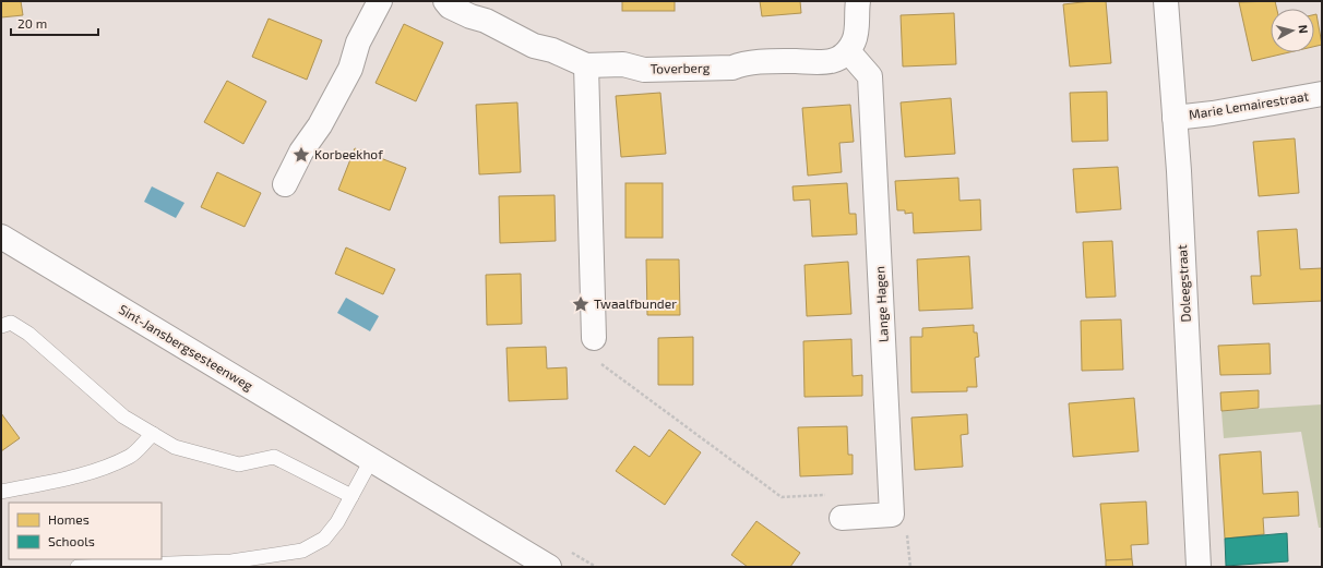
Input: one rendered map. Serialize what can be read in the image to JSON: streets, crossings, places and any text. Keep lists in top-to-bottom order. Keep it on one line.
{"streets":{"street":["Toverberg","Marie Lemairestraat","Doleegstraat","Lange Hagen","Sint-Jansbergsesteenweg"]},"crossings":[["Toverberg","Lange Hagen"],["Marie Lemairestraat","Doleegstraat"]],"places":{"place":["Korbeekhof","Twaalfbunder"]},"legend":["Homes","Schools"],"scale_bar":"20 m","north":"right"}
